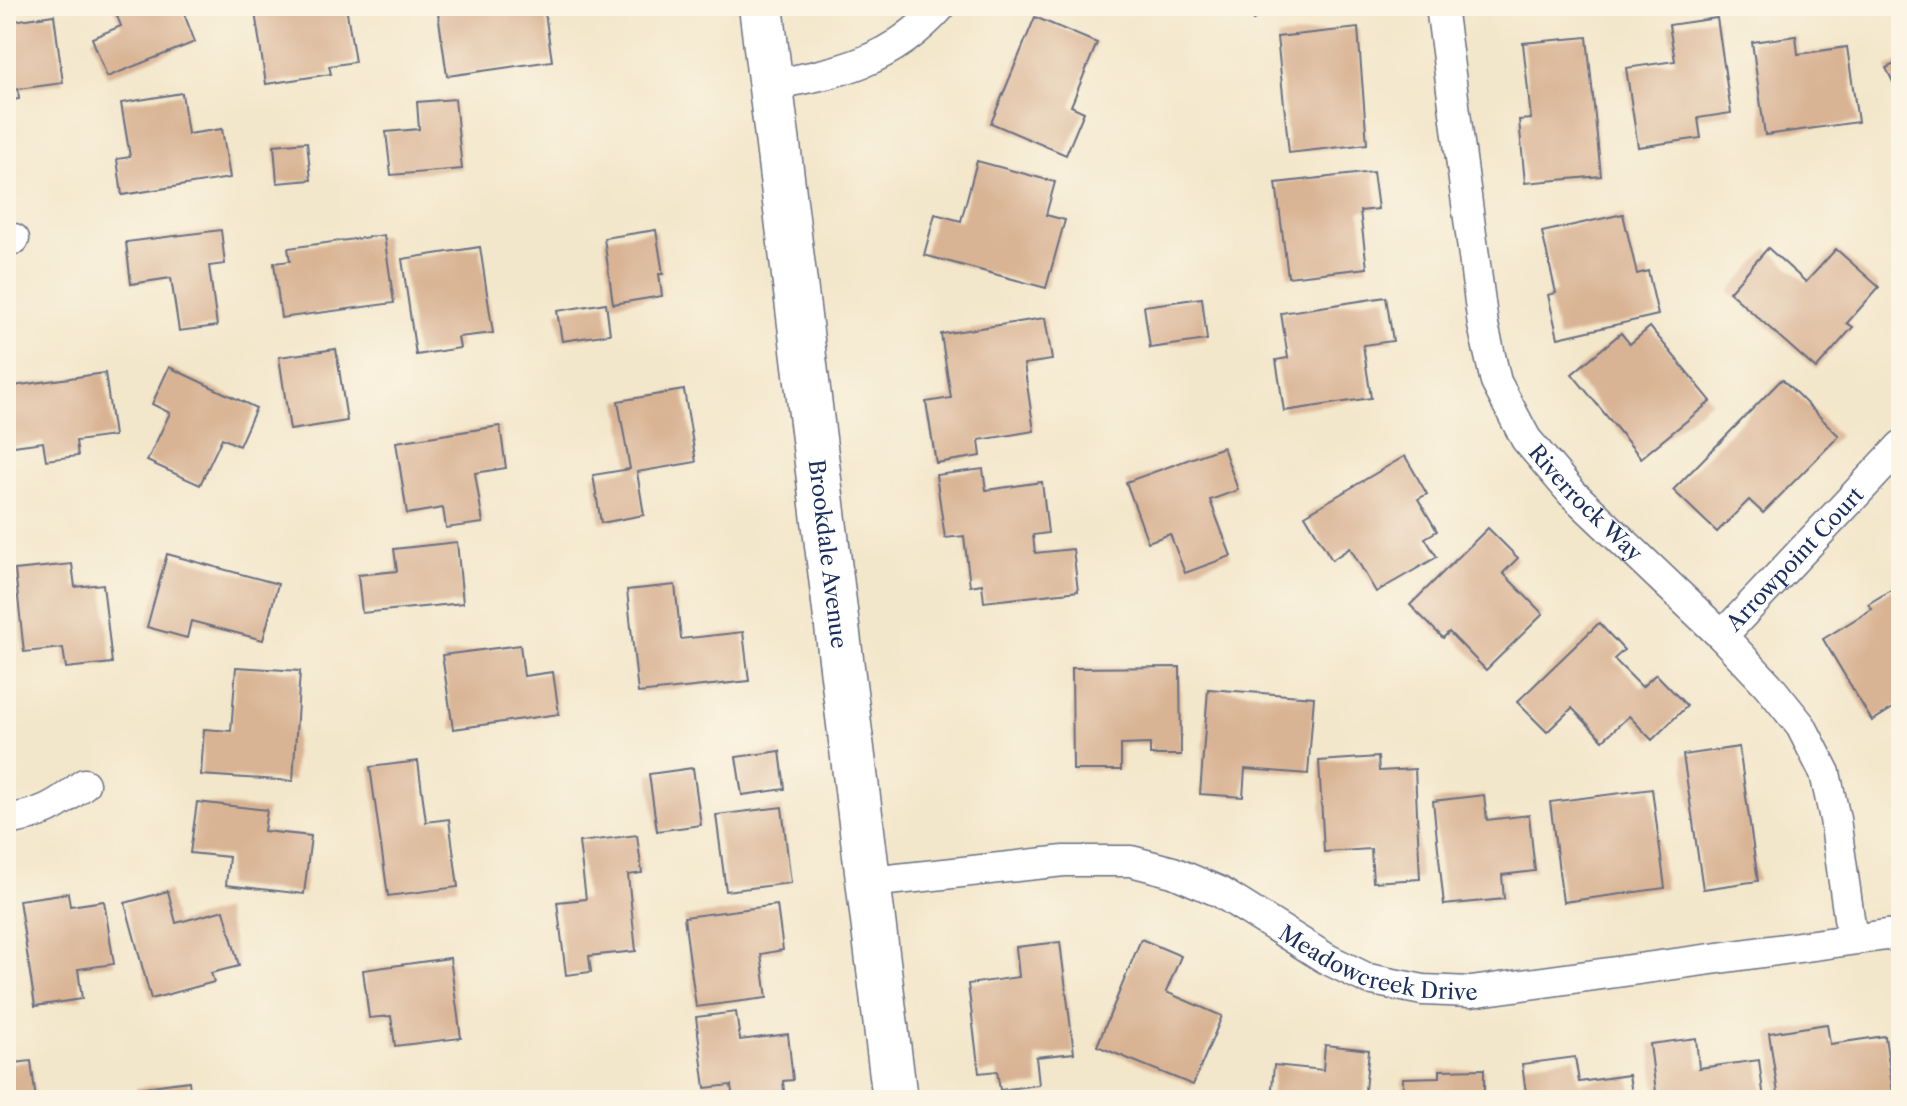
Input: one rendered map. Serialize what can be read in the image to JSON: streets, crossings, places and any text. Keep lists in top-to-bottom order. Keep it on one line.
{"streets":{"street":["Riverrock Way","Brookdale Avenue","Arrowpoint Court","Meadowcreek Drive"]},"crossings":[["Riverrock Way","Arrowpoint Court"],["Riverrock Way","Meadowcreek Drive"],["Brookdale Avenue","Meadowcreek Drive"]]}
